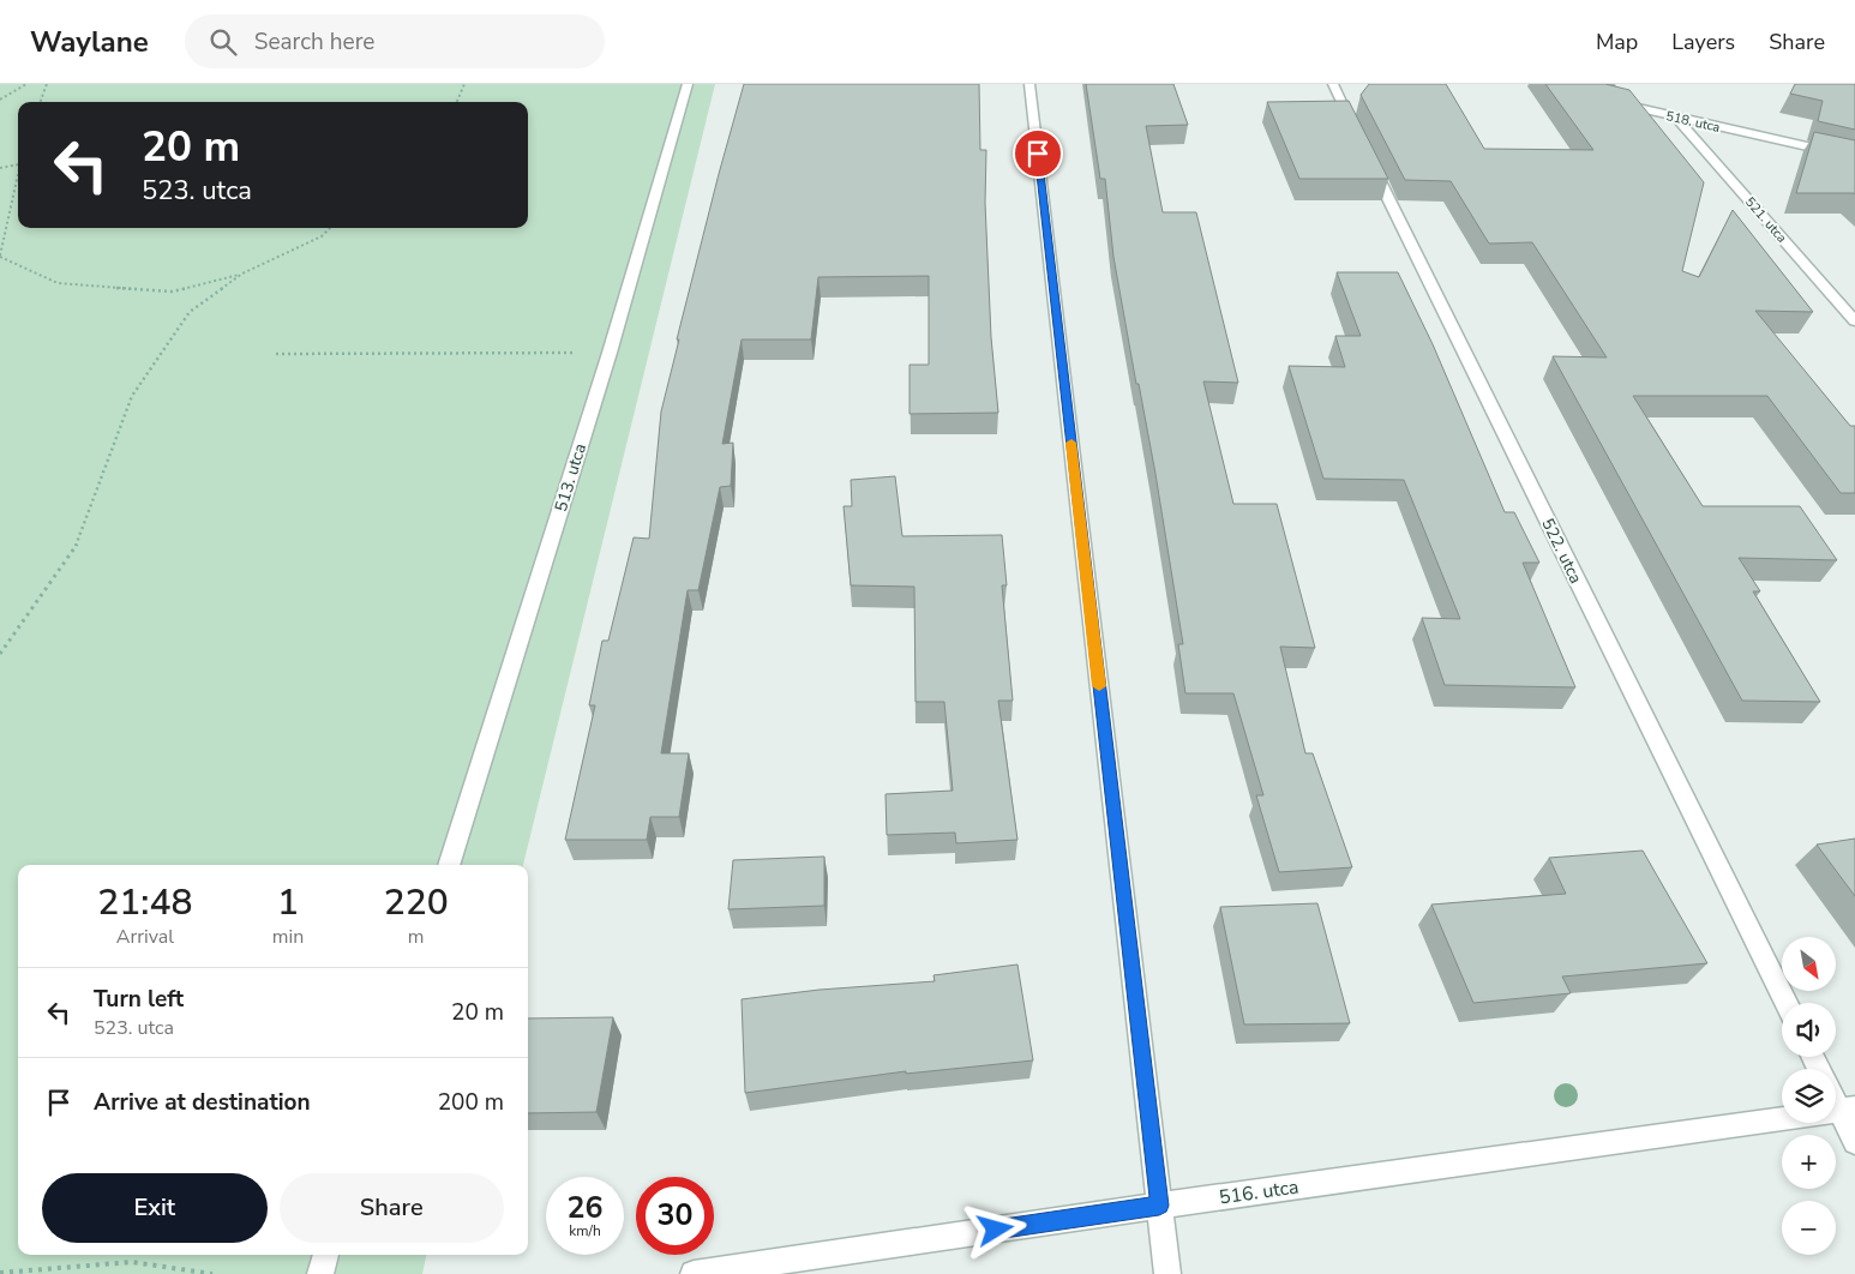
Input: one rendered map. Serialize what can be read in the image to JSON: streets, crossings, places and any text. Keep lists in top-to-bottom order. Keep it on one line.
{"streets":{"street":["518. utca","521. utca","513. utca","522. utca","516. utca"]},"crossings":[["518. utca","521. utca"]],"north":"bottom right","page":{"header":"Waylane","search":"Search here","nav":["Map","Layers","Share"],"turn":["20 m","523. utca"],"eta":["21:48","Arrival","1","min","220","m"],"map_buttons":["+","−"],"list":[{"name":"Turn left","note":"523. utca","value":"20 m"},{"name":"Arrive at destination","value":"200 m"}],"buttons":["Exit","Share"],"speed":"26 km/h","limit":"30"}}
